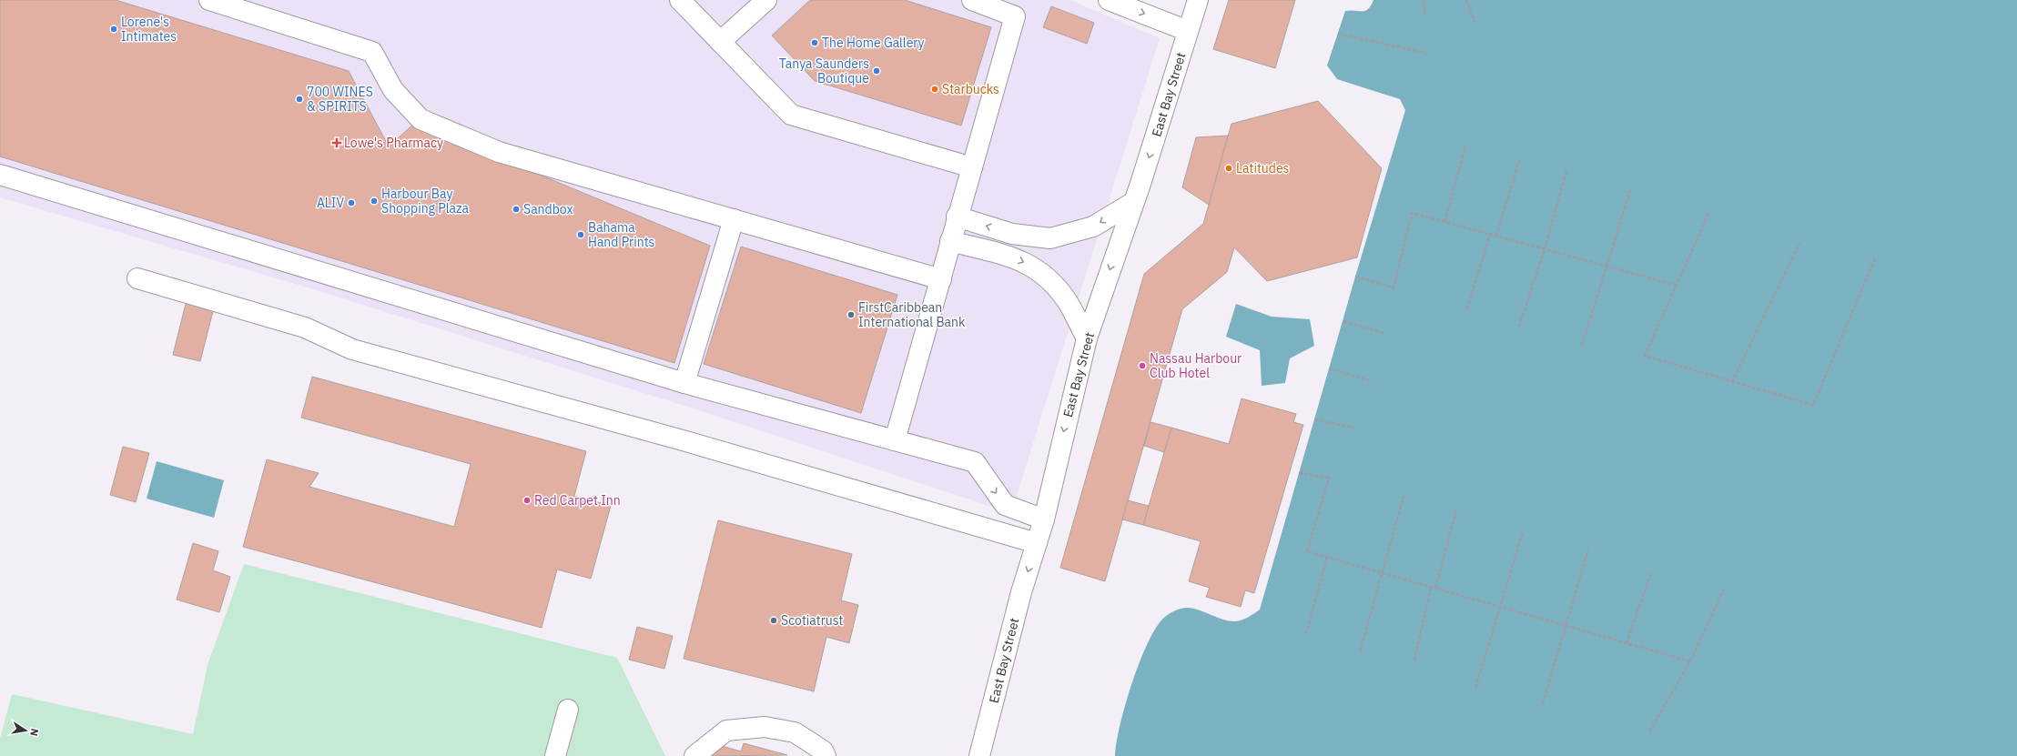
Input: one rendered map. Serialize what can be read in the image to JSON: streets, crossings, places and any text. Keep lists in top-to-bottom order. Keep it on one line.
{"streets":{"main road":["East Bay Street"]},"places":{"other":["Lorene's Intimates","The Home Gallery","Tanya Saunders Boutique","Starbucks","700 WINES & SPIRITS","Latitudes","Harbour Bay Shopping Plaza","ALIV","Sandbox","Bahama Hand Prints","FirstCaribbean International Bank","Nassau Harbour Club Hotel","Red Carpet Inn","Scotiatrust"],"health":["Lowe's Pharmacy"]},"north":"right"}
